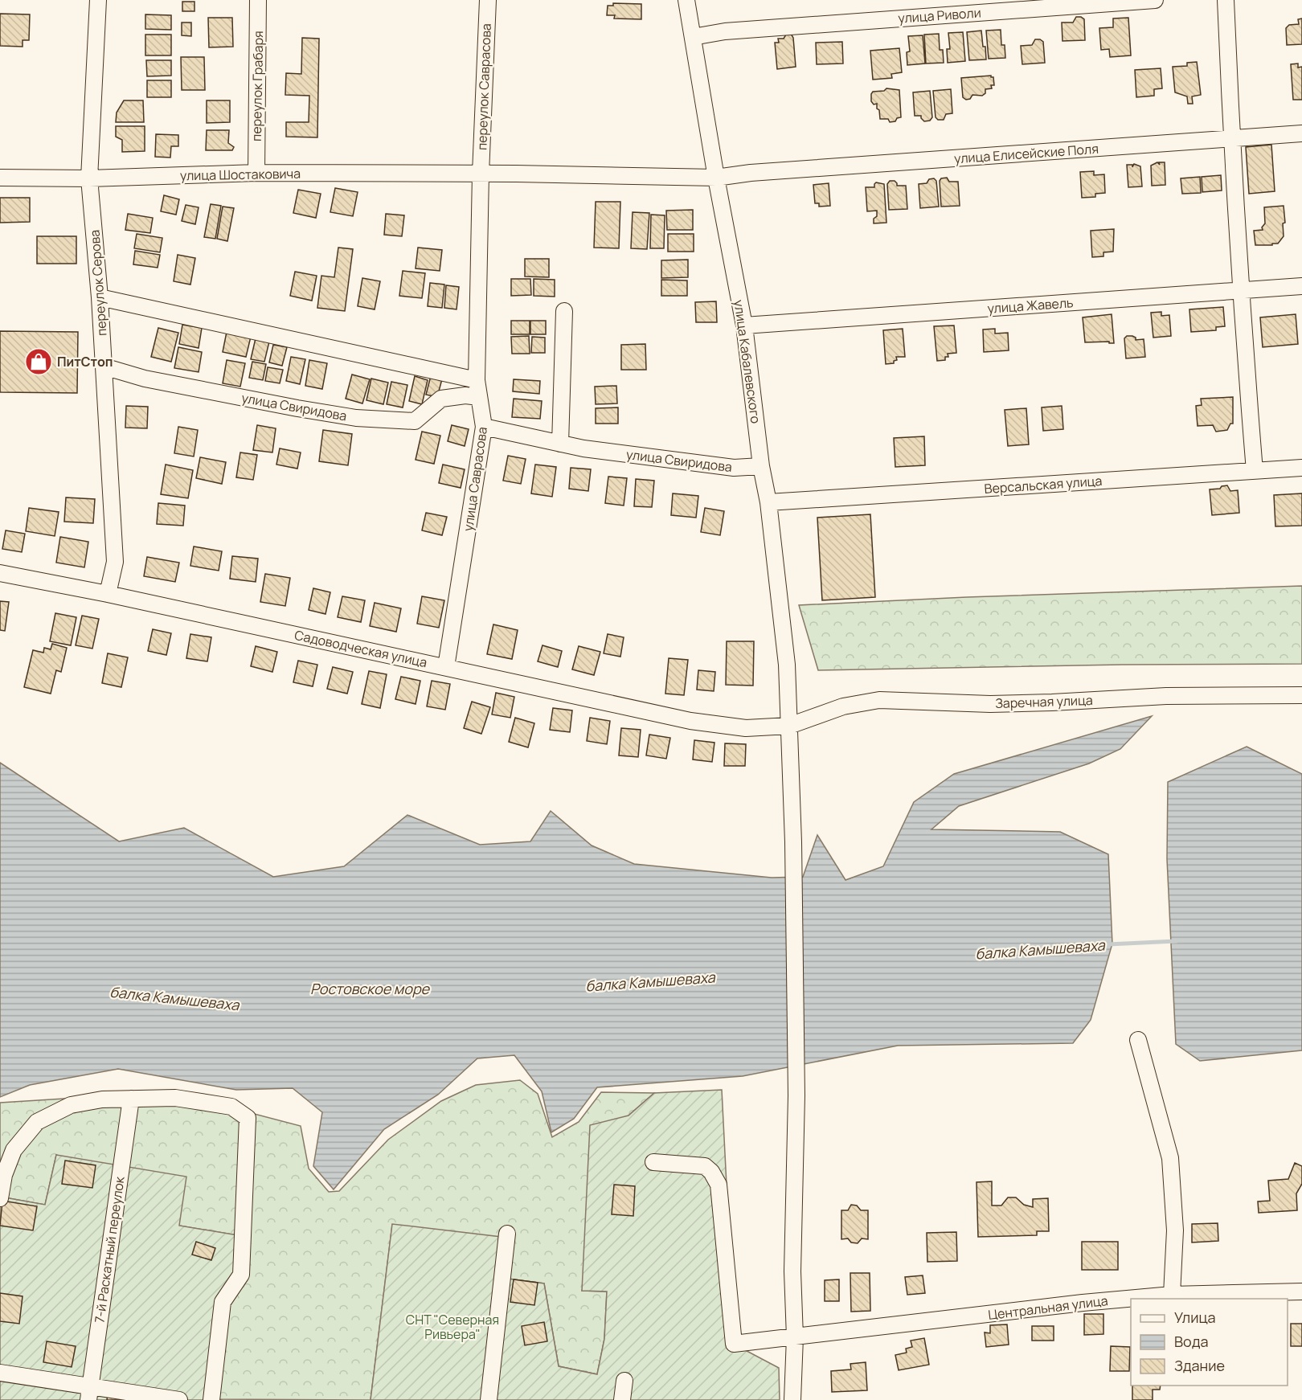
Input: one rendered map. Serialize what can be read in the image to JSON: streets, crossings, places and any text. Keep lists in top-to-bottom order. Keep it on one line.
{"streets":{"street":["улица Риволи","переулок Грабаря","переулок Саврасова","улица Елисейские Поля","улица Шостаковича","переулок Серова","улица Жавель","улица Кабалевского","улица Свиридова","улица Саврасова","Версальская улица","Садоводческая улица","Заречная улица","7-й Раскатный переулок","Центральная улица"]},"crossings":[["улица Риволи","улица Кабалевского"],["переулок Грабаря","улица Шостаковича"],["переулок Саврасова","улица Шостаковича"],["переулок Саврасова","улица Саврасова"],["улица Елисейские Поля","улица Шостаковича"],["улица Елисейские Поля","улица Кабалевского"],["улица Шостаковича","переулок Серова"],["улица Шостаковича","улица Кабалевского"],["улица Шостаковича","улица Саврасова"],["переулок Серова","улица Свиридова"],["переулок Серова","Садоводческая улица"],["улица Жавель","улица Кабалевского"],["улица Кабалевского","улица Свиридова"],["улица Кабалевского","Версальская улица"],["улица Кабалевского","Заречная улица"],["улица Кабалевского","Центральная улица"],["улица Свиридова","улица Саврасова"],["улица Саврасова","Садоводческая улица"],["Садоводческая улица","Заречная улица"]],"water":["балка Камышеваха","Ростовское море"],"parks":["СНТ \"Северная Ривьера\""],"places":{"shop":["ПитСтоп"]},"legend":["Улица","Вода","Здание"]}
